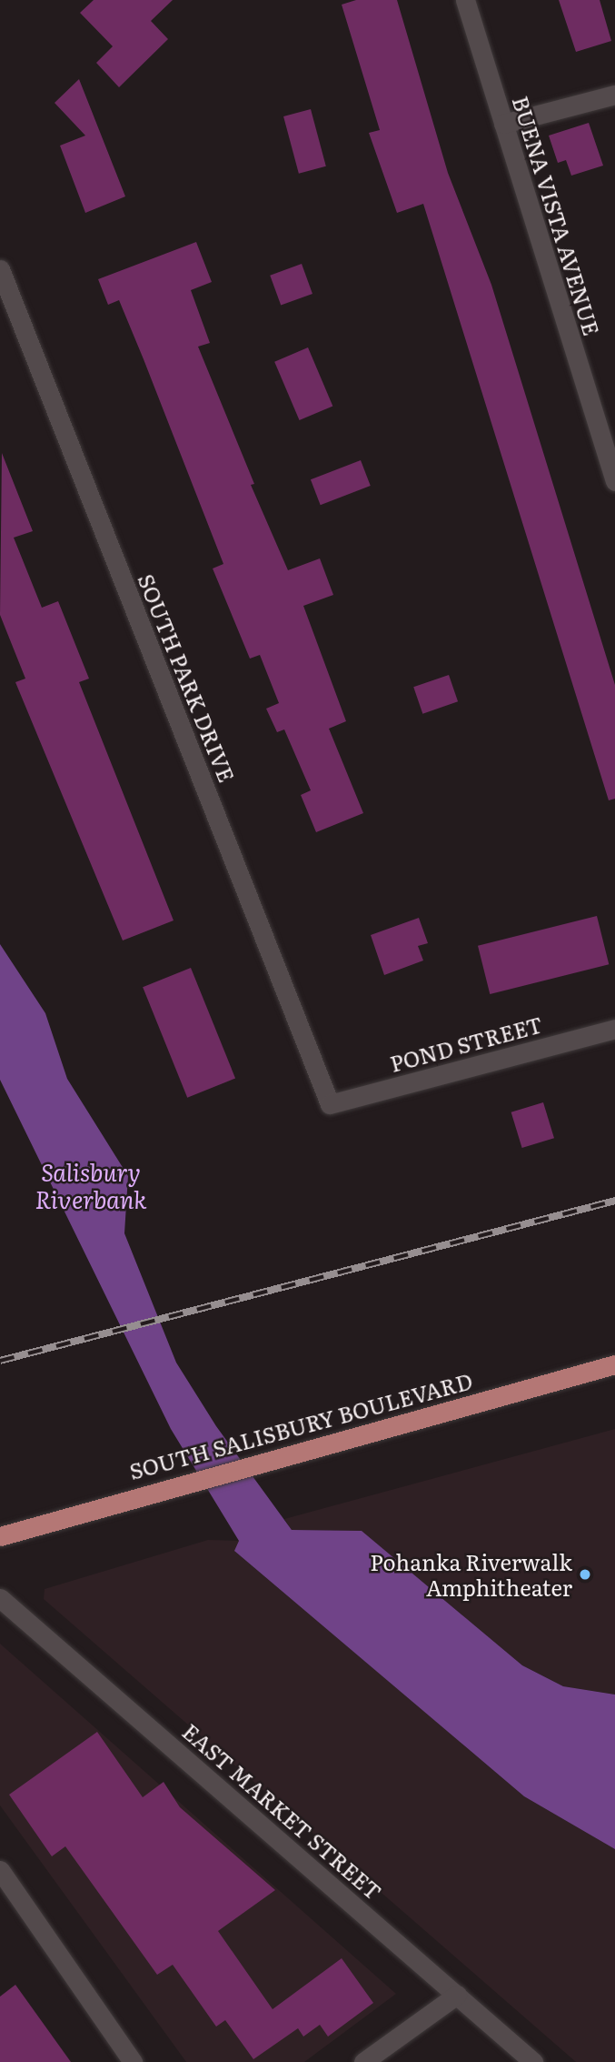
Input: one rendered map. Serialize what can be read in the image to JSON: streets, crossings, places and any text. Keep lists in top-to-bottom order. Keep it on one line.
{"streets":{"main road":["SOUTH SALISBURY BOULEVARD"],"street":["BUENA VISTA AVENUE","SOUTH PARK DRIVE","POND STREET","EAST MARKET STREET"]},"crossings":[["SOUTH PARK DRIVE","POND STREET"]],"water":["Salisbury Riverbank"],"places":["Pohanka Riverwalk Amphitheater"]}
